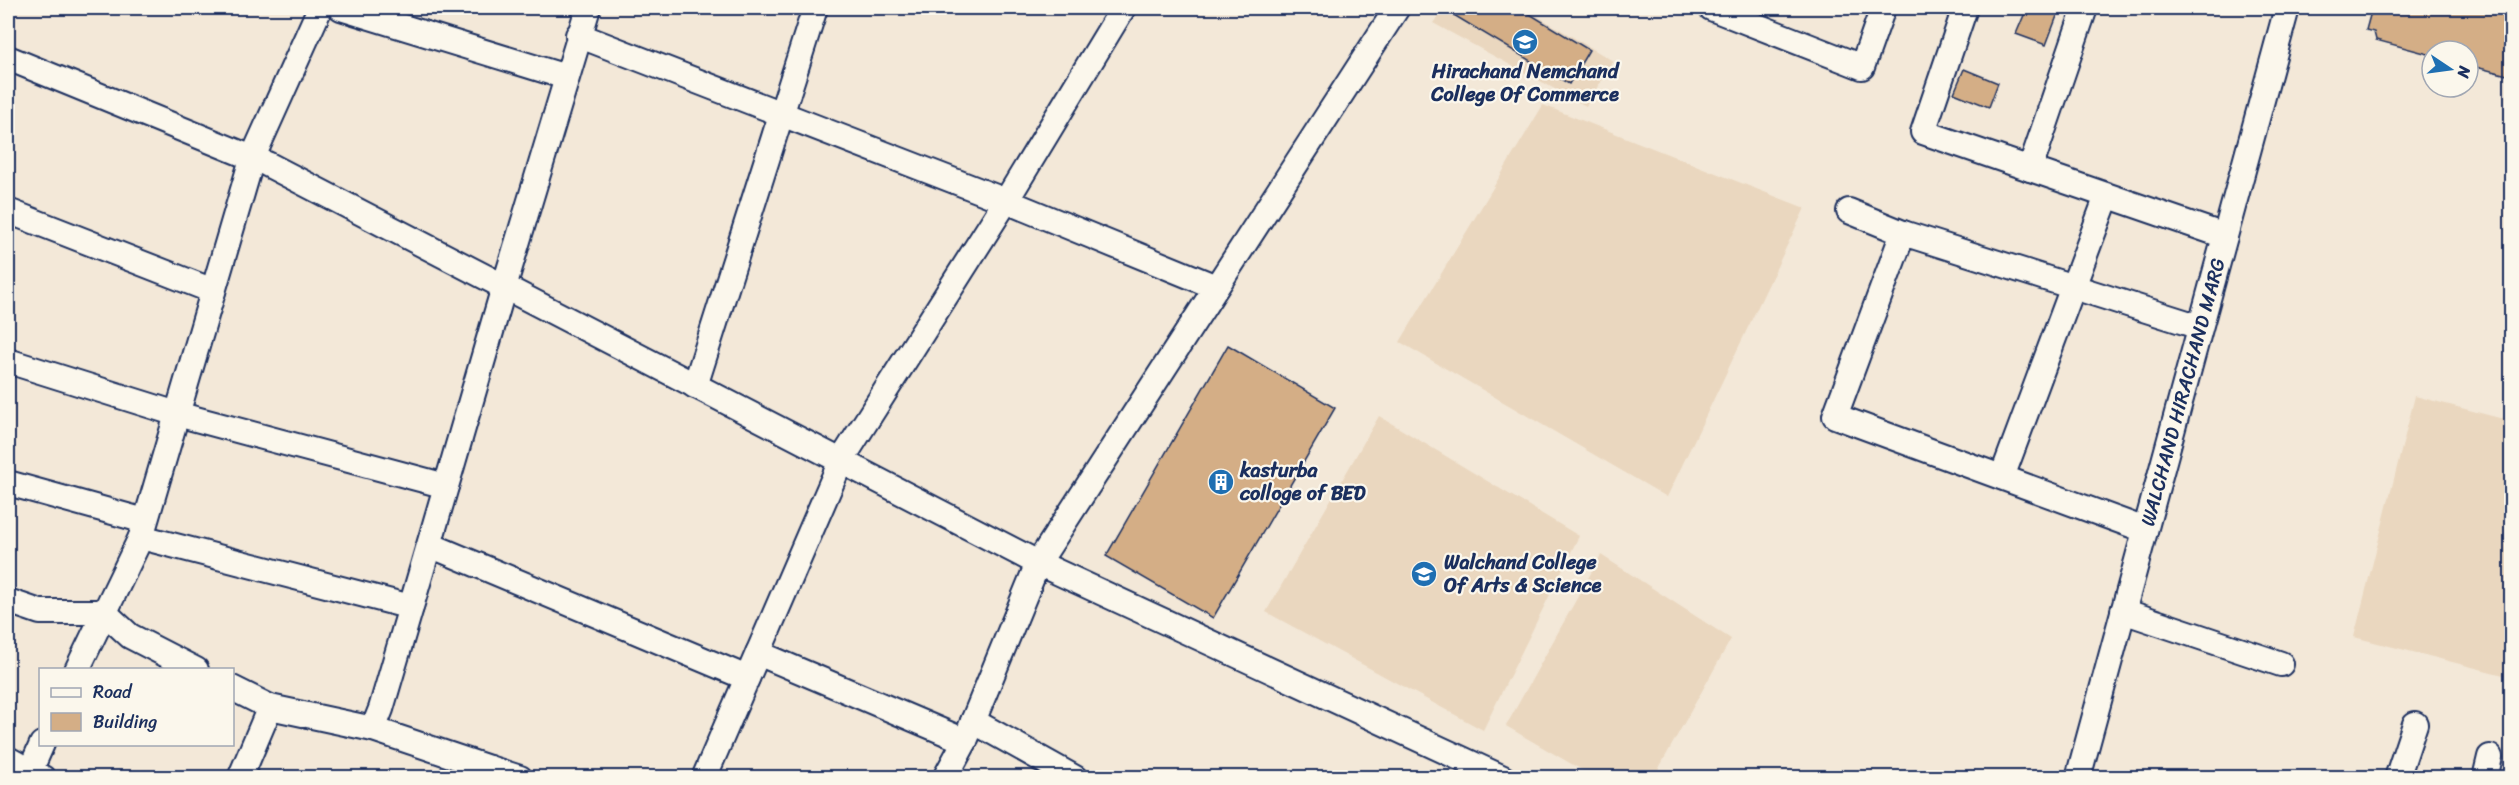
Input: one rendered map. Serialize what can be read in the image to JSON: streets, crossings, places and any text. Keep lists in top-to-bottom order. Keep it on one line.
{"streets":{"street":["WALCHAND HIRACHAND MARG"]},"places":{"school or university":["Hirachand Nemchand College Of Commerce","Walchand College Of Arts & Science"],"building":["kasturba colloge of BED"]},"legend":["Road","Building"],"north":"right"}
